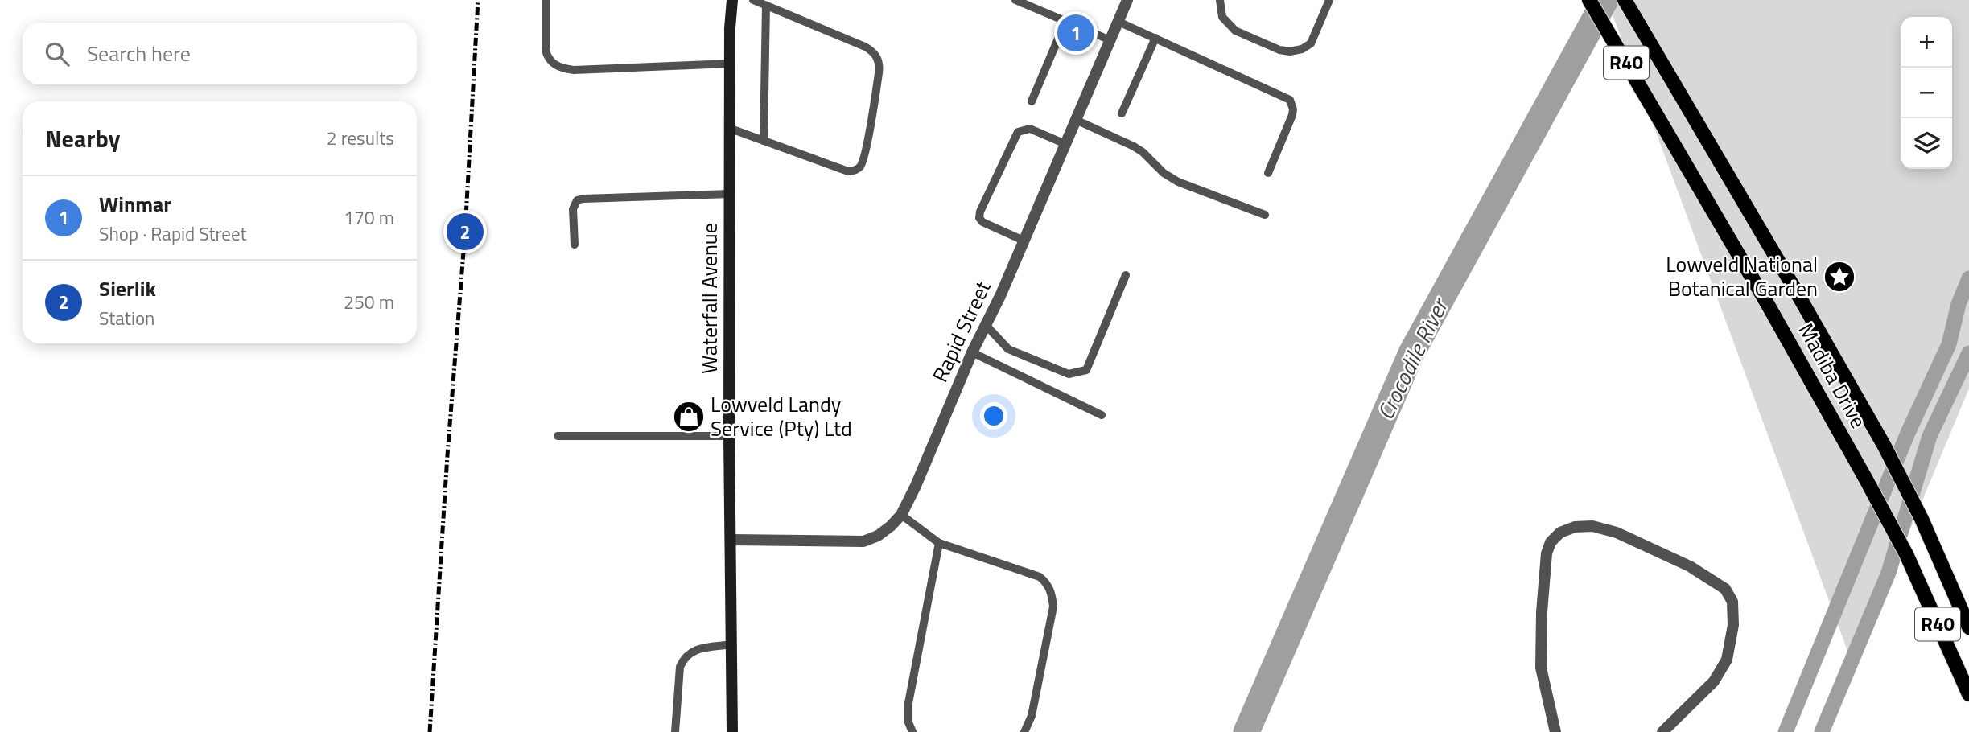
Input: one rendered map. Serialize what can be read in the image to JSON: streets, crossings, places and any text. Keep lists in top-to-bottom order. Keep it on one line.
{"streets":{"main road":["R40","Madiba Drive"],"street":["Waterfall Avenue","Rapid Street"]},"crossings":[["Waterfall Avenue","Rapid Street"]],"water":["Crocodile River"],"places":{"place":["Lowveld National Botanical Garden"],"shop":["Lowveld Landy Service (Pty) Ltd"]},"page":{"pins":["1","2"],"map_buttons":["+","−"],"search":"Search here","heading":["Nearby","2 results"],"list":[{"mark":"1","name":"Winmar","note":"Shop · Rapid Street","value":"170 m"},{"mark":"2","name":"Sierlik","note":"Station","value":"250 m"}]}}
